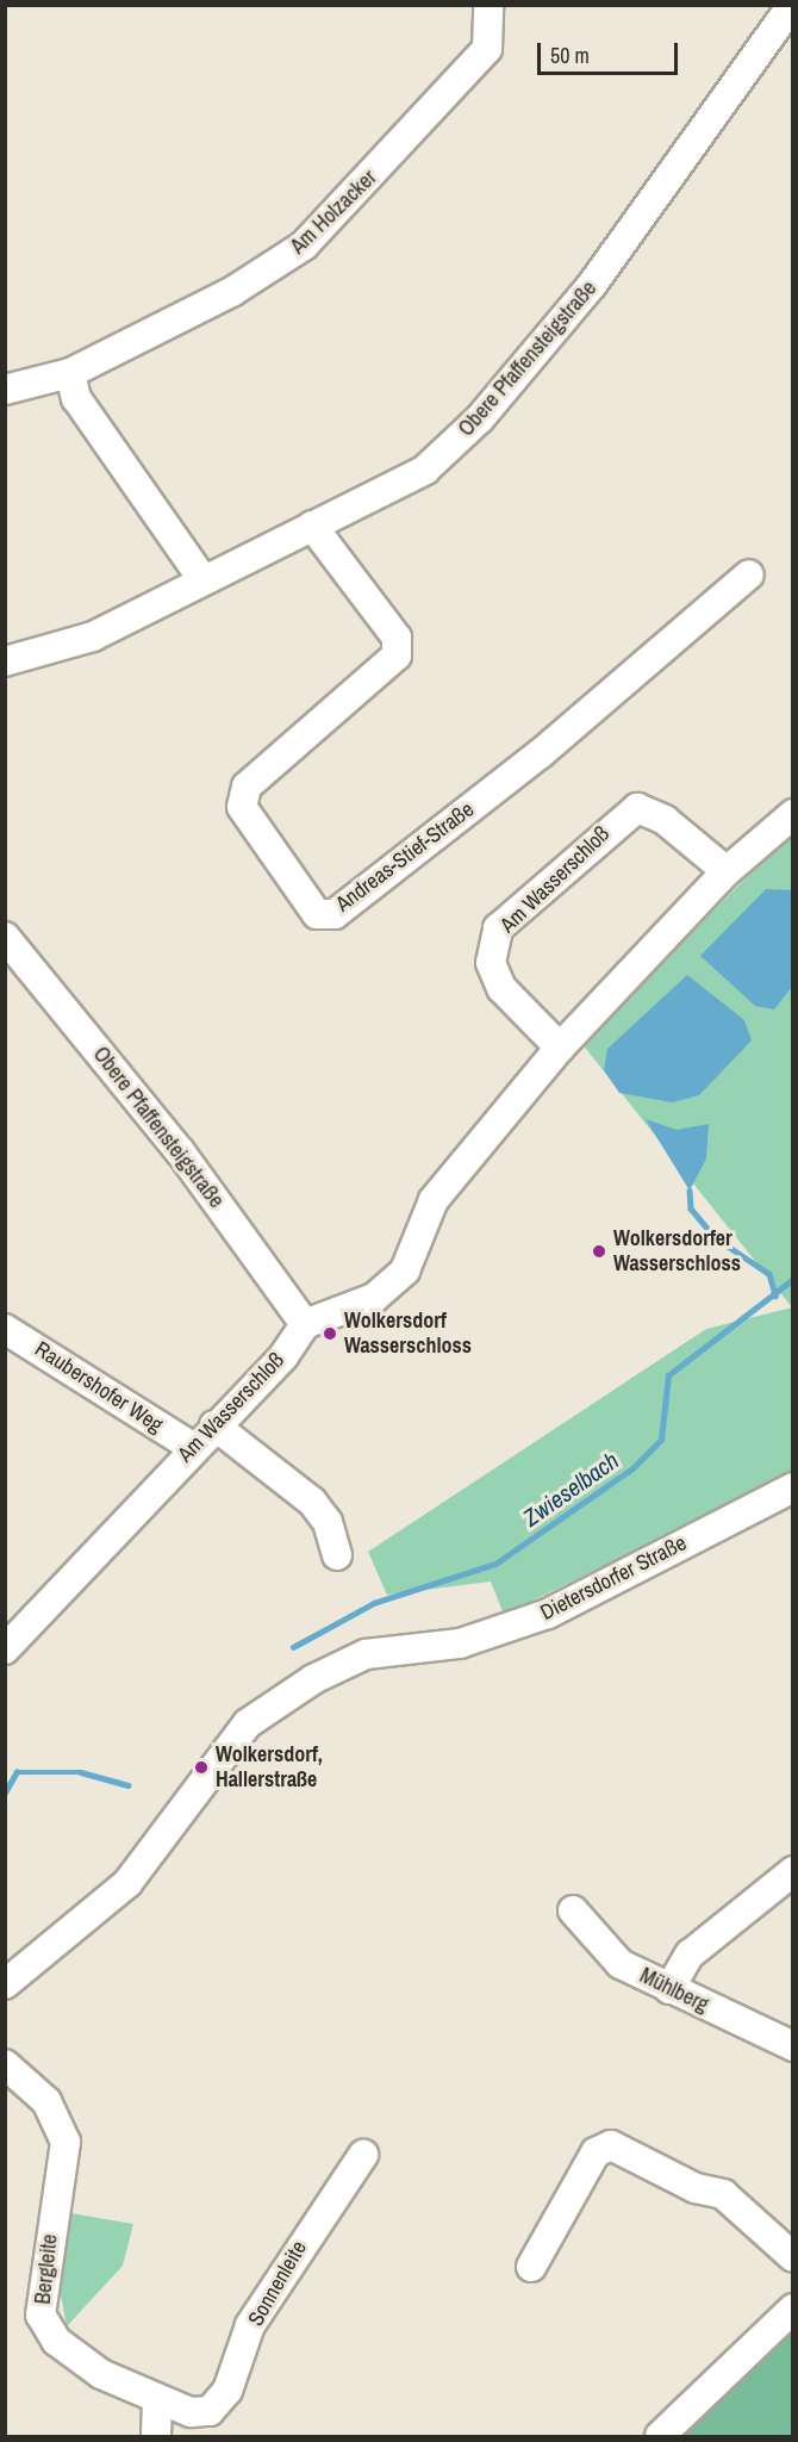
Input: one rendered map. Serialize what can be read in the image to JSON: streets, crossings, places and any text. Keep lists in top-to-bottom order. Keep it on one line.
{"streets":{"street":["Am Holzacker","Obere Pfaffensteigstraße","Andreas-Stief-Straße","Am Wasserschloß","Raubershofer Weg","Dietersdorfer Straße","Mühlberg","Bergleite","Sonnenleite"]},"crossings":[["Obere Pfaffensteigstraße","Andreas-Stief-Straße"],["Obere Pfaffensteigstraße","Am Wasserschloß"],["Am Wasserschloß","Raubershofer Weg"],["Bergleite","Sonnenleite"]],"water":["Zwieselbach"],"places":["Wolkersdorfer Wasserschloss","Wolkersdorf Wasserschloss","Wolkersdorf, Hallerstraße"],"scale_bar":"50 m"}
